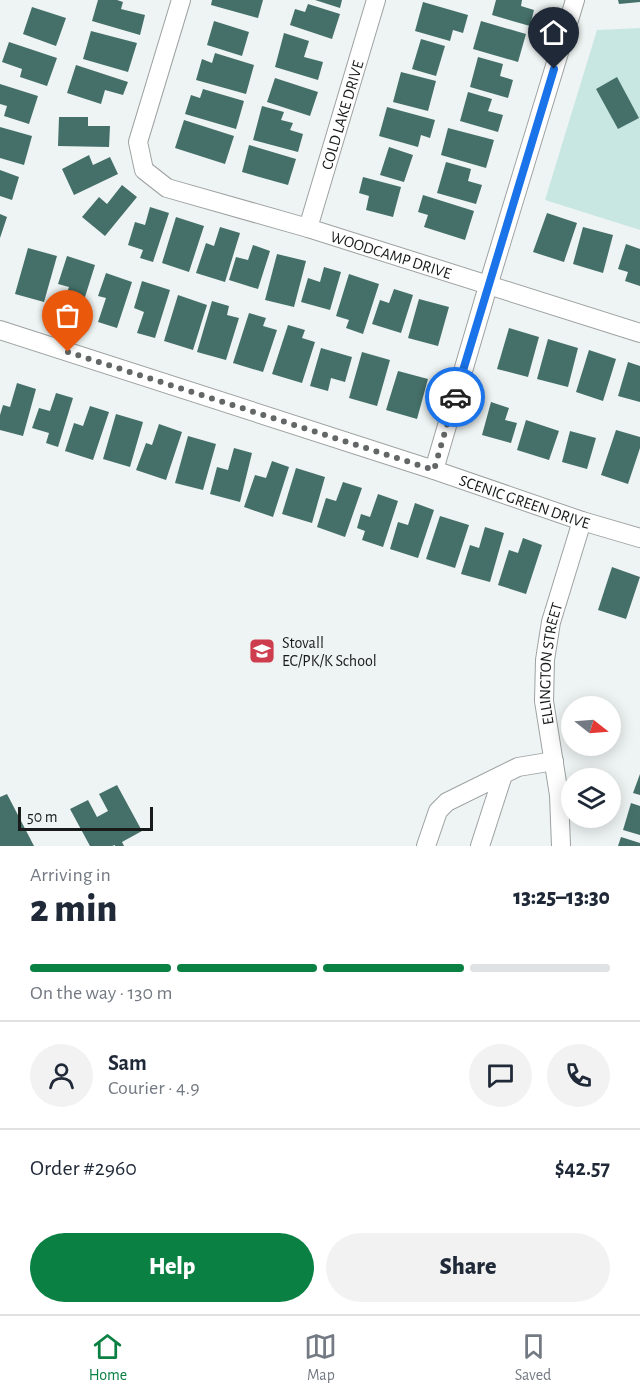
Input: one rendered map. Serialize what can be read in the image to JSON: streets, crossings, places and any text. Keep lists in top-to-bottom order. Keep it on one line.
{"streets":{"street":["COLD LAKE DRIVE","WOODCAMP DRIVE","SCENIC GREEN DRIVE","ELLINGTON STREET"]},"crossings":[["COLD LAKE DRIVE","WOODCAMP DRIVE"],["SCENIC GREEN DRIVE","ELLINGTON STREET"]],"places":{"school or university":["Stovall EC/PK/K School"]},"scale_bar":"50 m","north":"right","page":{"scale":"50 m","heading":["2 min","Arriving in","13:25–13:30"],"panel":["Sam","Courier · 4.9","Order #2960","$42.57"],"bar":"On the way · 130 m","buttons":["Help","Share"],"tabs":["Home","Map","Saved"]}}
